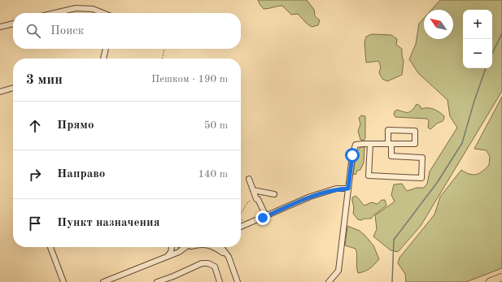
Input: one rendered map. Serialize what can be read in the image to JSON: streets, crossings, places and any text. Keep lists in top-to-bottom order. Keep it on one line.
{"north":"top left","page":{"map_buttons":["+","−"],"search":"Поиск","heading":["3 мин","Пешком · 190 m"],"list":[["Прямо","50 m"],["Направо","140 m"],"Пункт назначения"]}}
